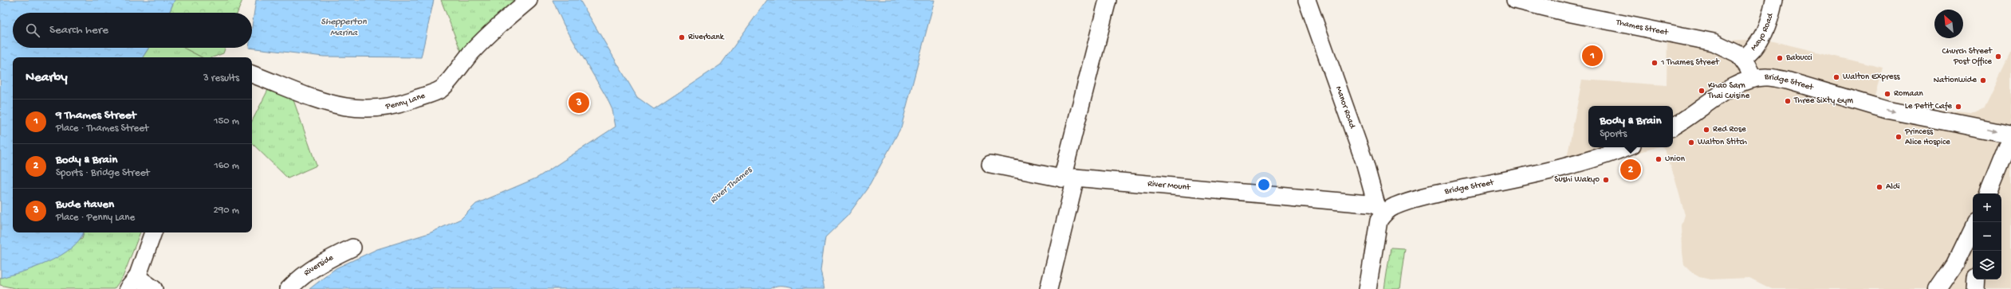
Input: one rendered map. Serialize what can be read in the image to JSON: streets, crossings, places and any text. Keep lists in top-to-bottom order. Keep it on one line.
{"streets":{"street":["Thames Street","Mayo Road","Bridge Street","Penny Lane","Manor Road","River Mount","Riverside"]},"crossings":[["Thames Street","Mayo Road"],["Thames Street","Bridge Street"],["Bridge Street","Manor Road"],["Bridge Street","River Mount"],["Manor Road","River Mount"]],"one_way":["Bridge Street"],"water":["Shepperton Marina","River Thames"],"places":["Riverbank","Church Street Post Office","Babucci","1 Thames Street","Walton Express","Nationwide","Khao Sarn Thai Cuisine","Romaan","Three Sixty Gym","Le Petit Cafe","Red Rose","Princess Alice Hospice","Walton Stitch","Union","Sushi Wakyo","Aldi"],"north":"top left","page":{"search":"Search here","pins":["1","3","2"],"heading":["Nearby","3 results"],"list":[{"mark":"1","name":"9 Thames Street","note":"Place · Thames Street","value":"150 m"},{"mark":"2","name":"Body & Brain","note":"Sports · Bridge Street","value":"160 m"},{"mark":"3","name":"Bude Haven","note":"Place · Penny Lane","value":"290 m"}],"popup":["Body & Brain","Sports"],"map_buttons":["+","−"]}}
